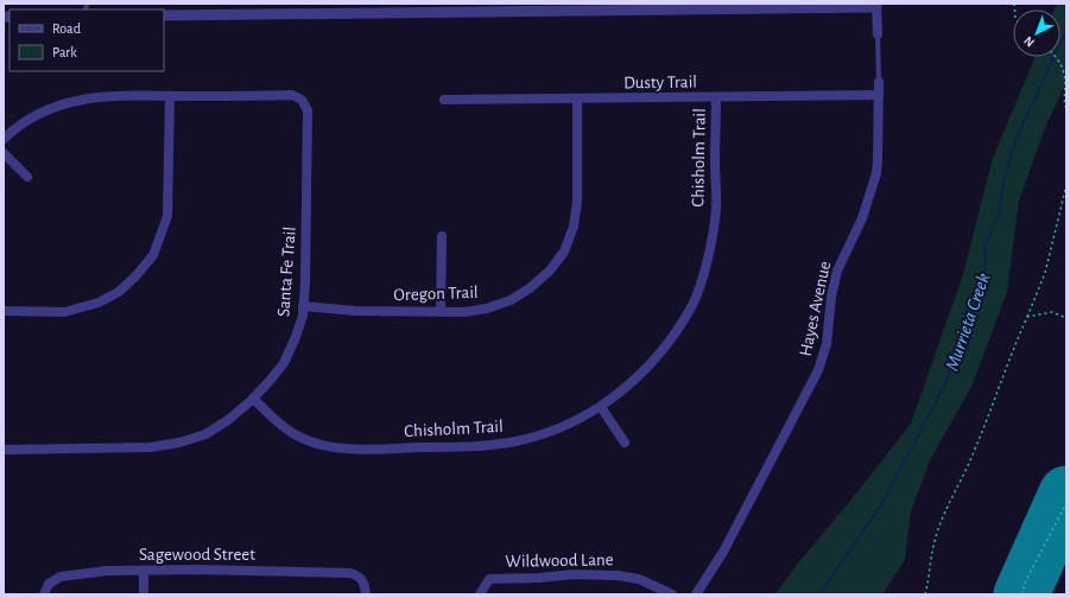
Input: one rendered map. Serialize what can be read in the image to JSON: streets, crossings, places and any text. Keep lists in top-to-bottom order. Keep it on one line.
{"streets":{"street":["Dusty Trail","Chisholm Trail","Santa Fe Trail","Oregon Trail","Hayes Avenue","Sagewood Street","Wildwood Lane"]},"crossings":[["Dusty Trail","Chisholm Trail"],["Dusty Trail","Oregon Trail"],["Dusty Trail","Hayes Avenue"],["Chisholm Trail","Santa Fe Trail"],["Santa Fe Trail","Oregon Trail"]],"water":["Murrieta Creek"],"legend":["Road","Park"],"north":"bottom left"}
